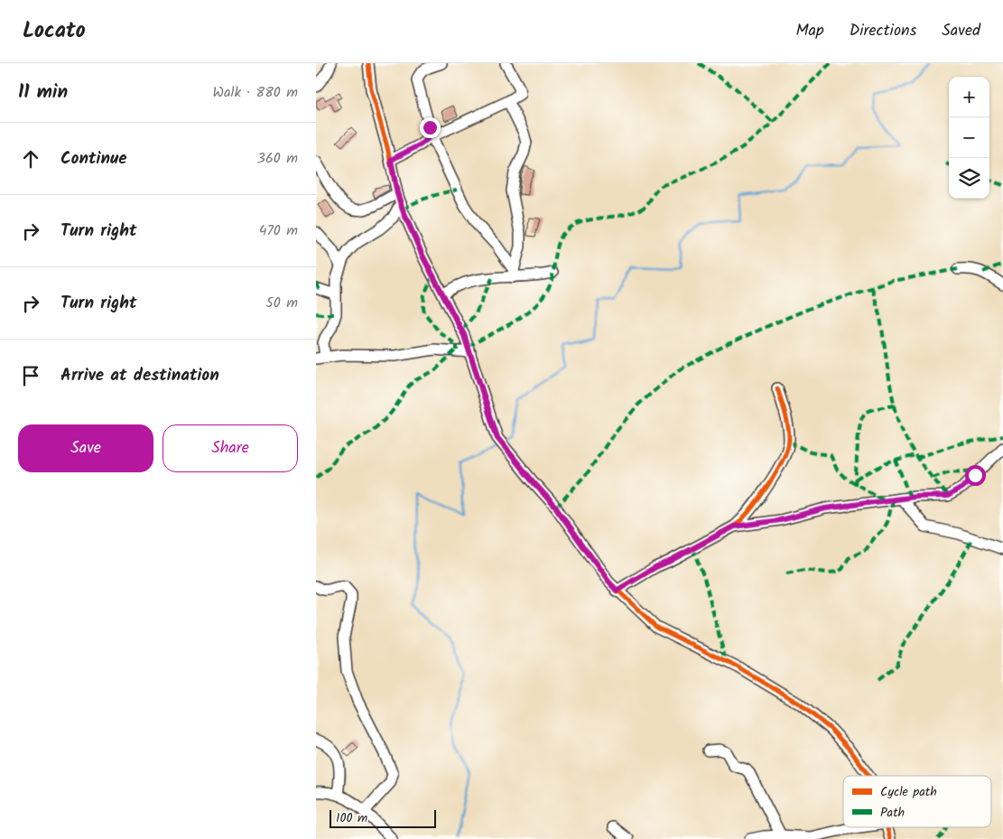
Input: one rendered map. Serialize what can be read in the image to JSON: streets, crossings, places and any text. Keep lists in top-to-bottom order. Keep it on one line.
{"legend":["Cycle path","Path"],"scale_bar":"100 m","page":{"header":"Locato","nav":["Map","Directions","Saved"],"heading":["11 min","Walk · 880 m"],"map_buttons":["+","−"],"list":[["Continue","360 m"],["Turn right","470 m"],["Turn right","50 m"],"Arrive at destination"],"buttons":["Save","Share"],"scale":"100 m"}}
